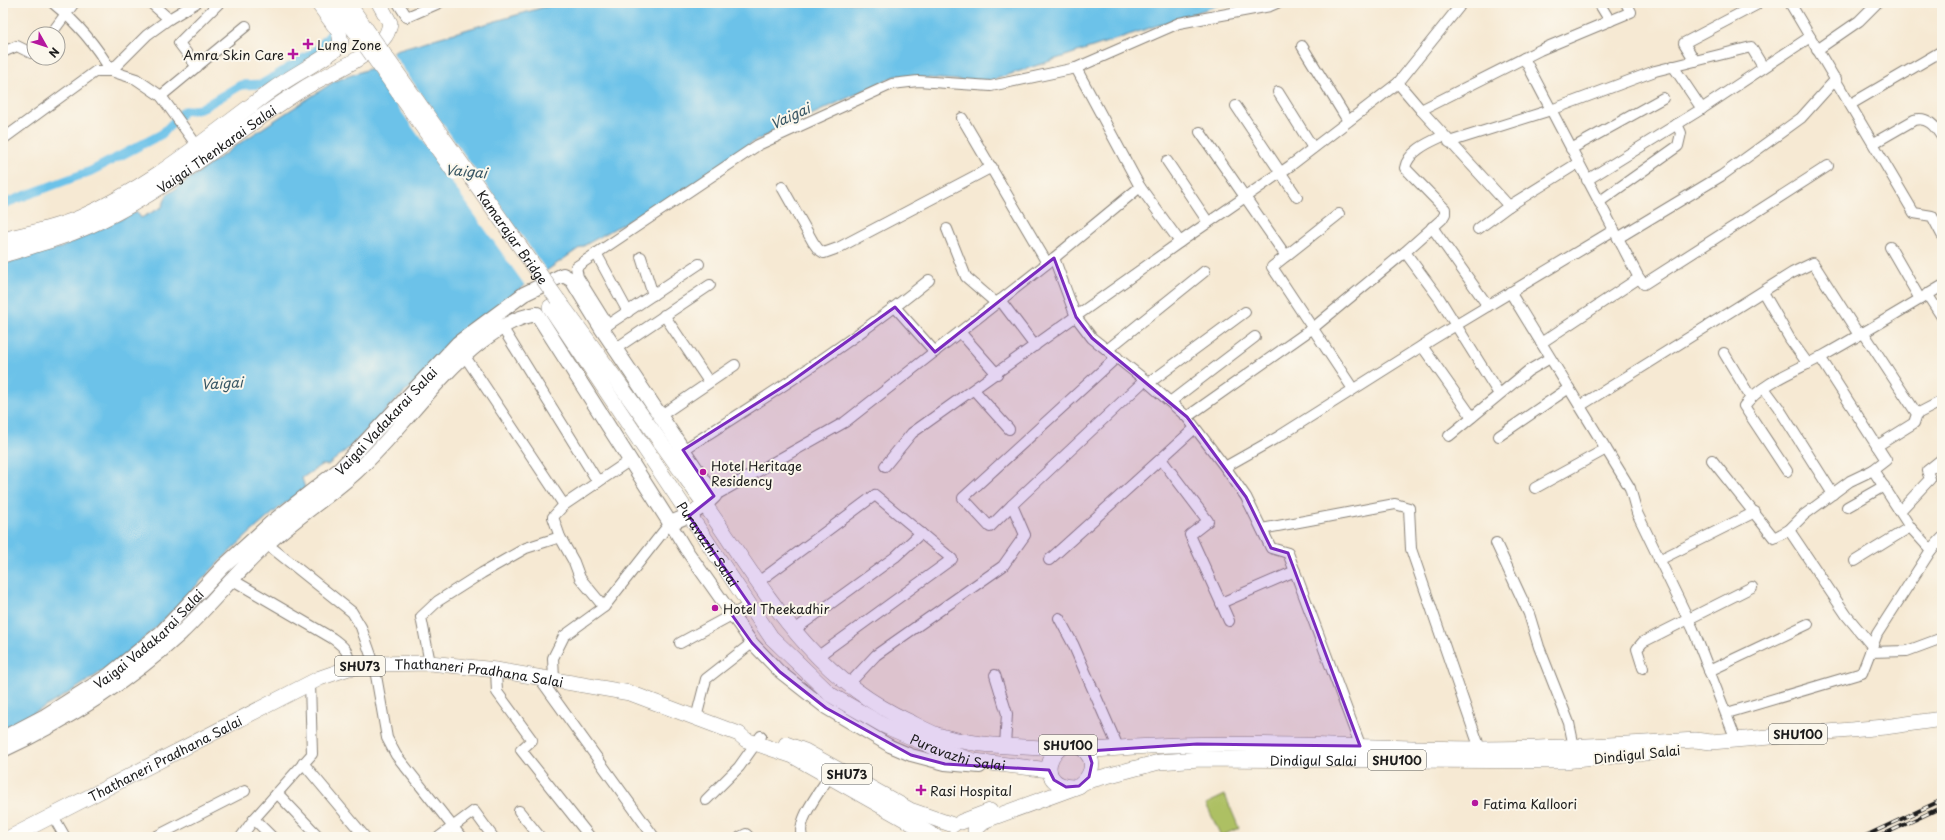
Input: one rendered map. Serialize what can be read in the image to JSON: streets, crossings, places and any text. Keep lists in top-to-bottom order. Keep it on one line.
{"streets":{"main road":["Vaigai Thenkarai Salai","Kamarajar Bridge","Vaigai Vadakarai Salai","Puravazhi Salai","SHU73","Thathaneri Pradhana Salai","SHU100","Dindigul Salai"]},"crossings":[["Vaigai Thenkarai Salai","Kamarajar Bridge"],["Kamarajar Bridge","Puravazhi Salai"],["Vaigai Vadakarai Salai","Puravazhi Salai"],["Puravazhi Salai","SHU73"],["Puravazhi Salai","SHU100"],["Puravazhi Salai","Dindigul Salai"],["SHU73","Thathaneri Pradhana Salai"],["SHU73","SHU100"],["SHU73","Dindigul Salai"],["SHU100","Dindigul Salai"]],"water":["Vaigai"],"places":{"health":["Lung Zone","Amra Skin Care","Rasi Hospital"],"other":["Hotel Heritage Residency","Hotel Theekadhir","Fatima Kalloori"]},"north":"bottom right"}
